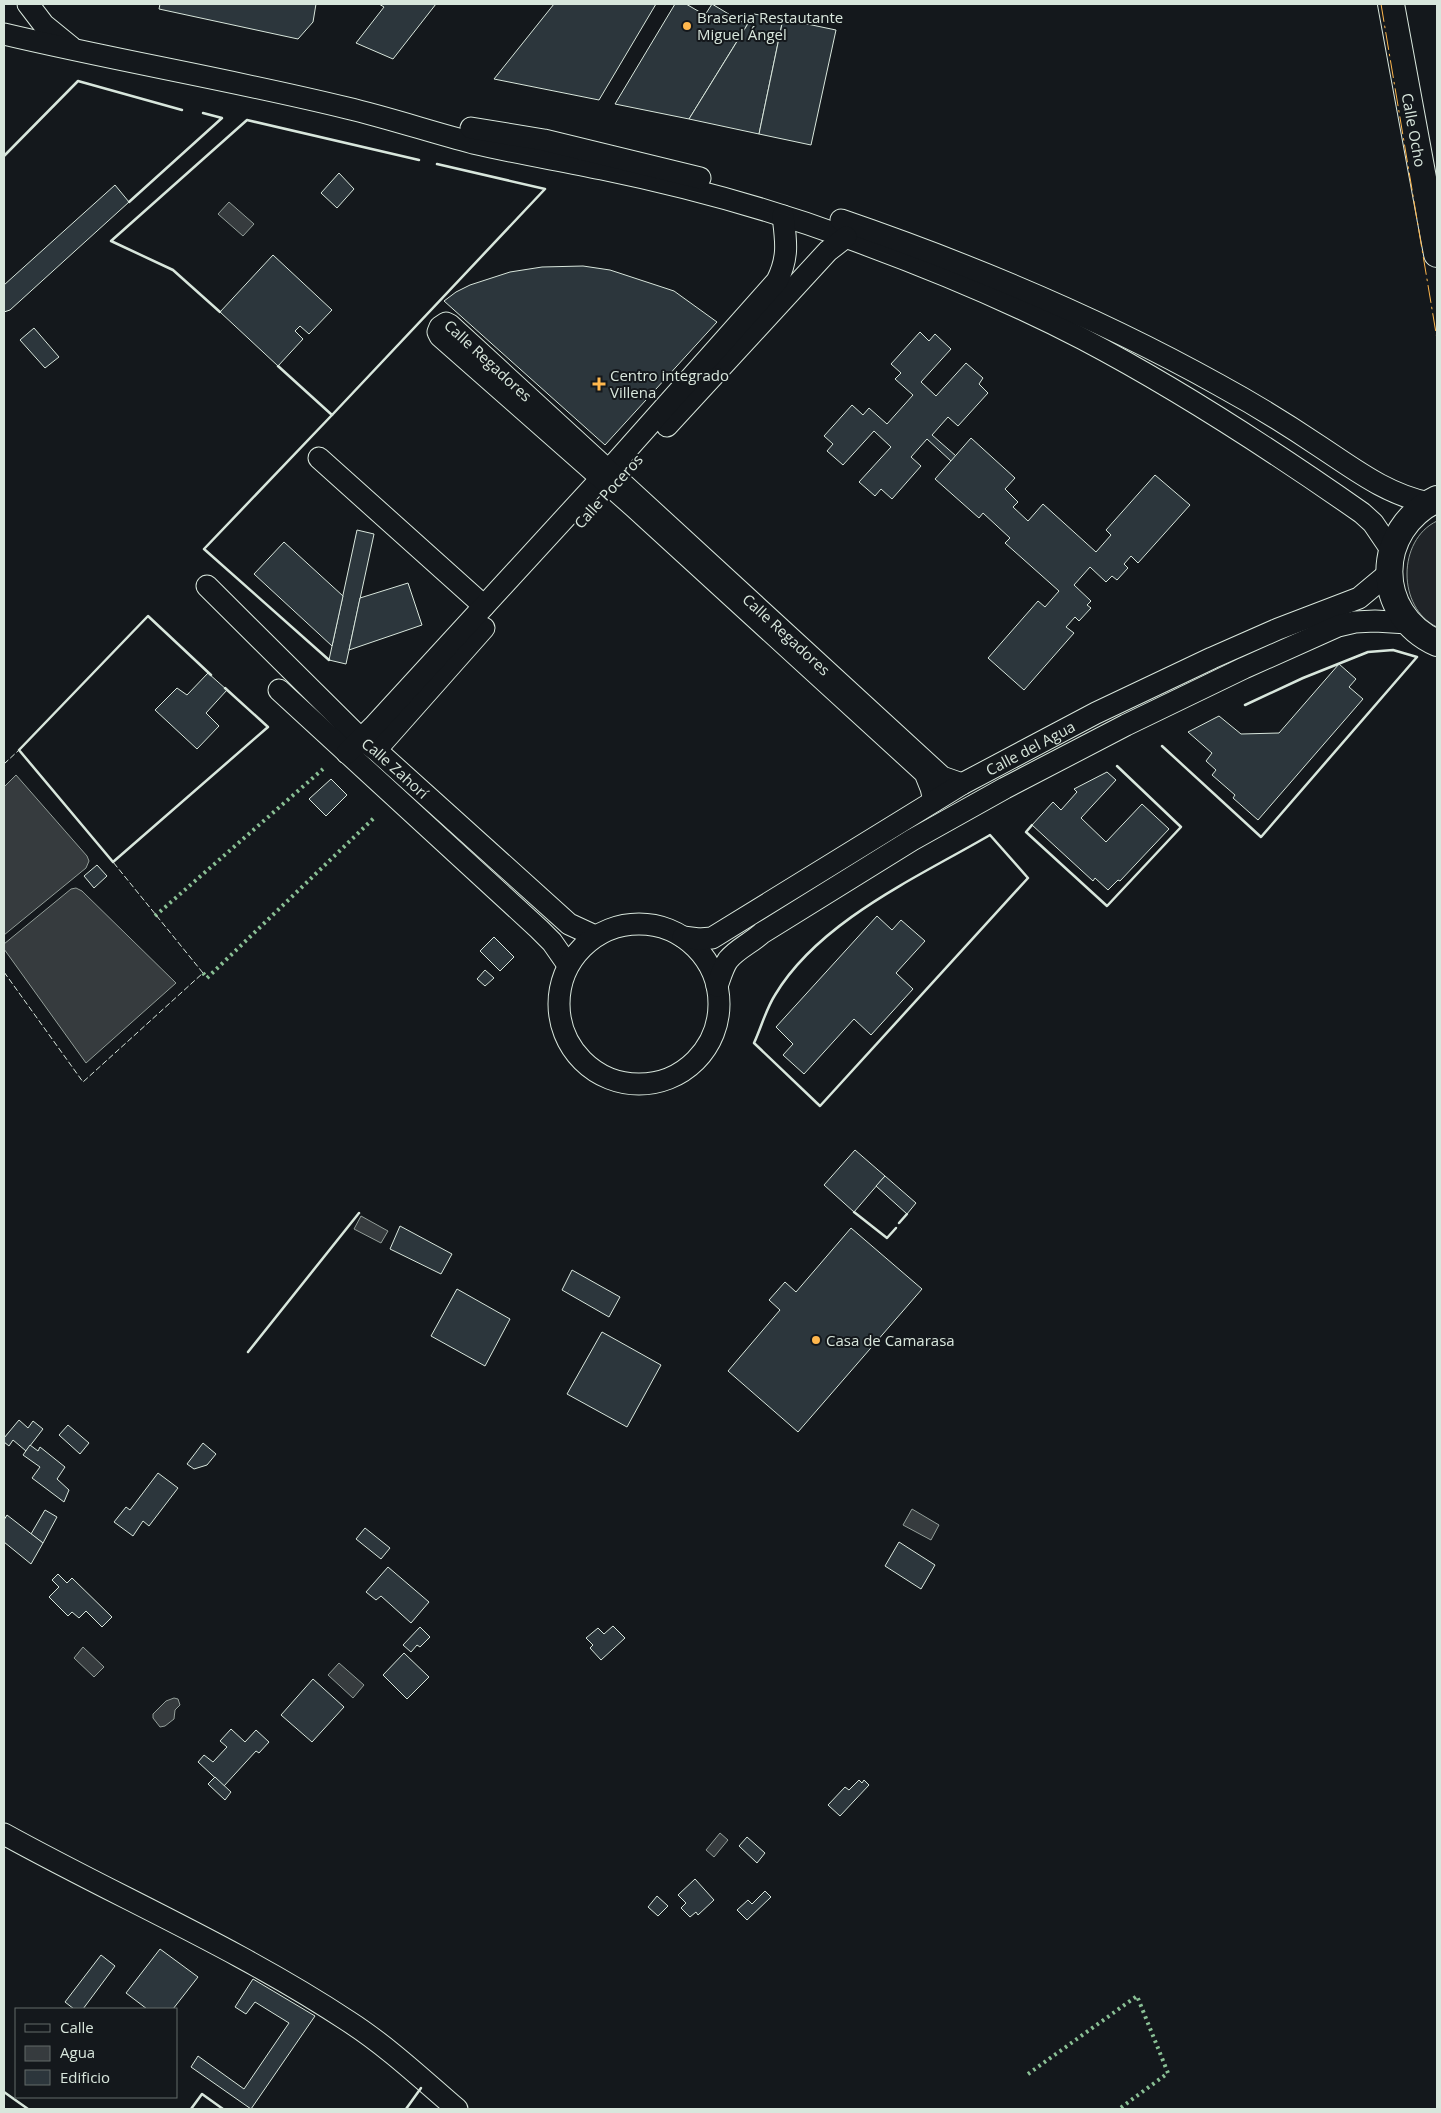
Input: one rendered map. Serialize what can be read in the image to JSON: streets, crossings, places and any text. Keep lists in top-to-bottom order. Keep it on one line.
{"streets":{"main road":["Calle Ocho"],"street":["Calle Regadores","Calle Poceros","Calle del Agua","Calle Zahorí"]},"crossings":[["Calle Regadores","Calle Poceros"],["Calle Regadores","Calle del Agua"],["Calle Poceros","Calle Zahorí"],["Calle del Agua","Calle Zahorí"]],"places":{"other":["Braseria Restautante Miguel Ángel","Casa de Camarasa"],"health":["Centro integrado Villena"]},"legend":["Calle","Agua","Edificio"]}
